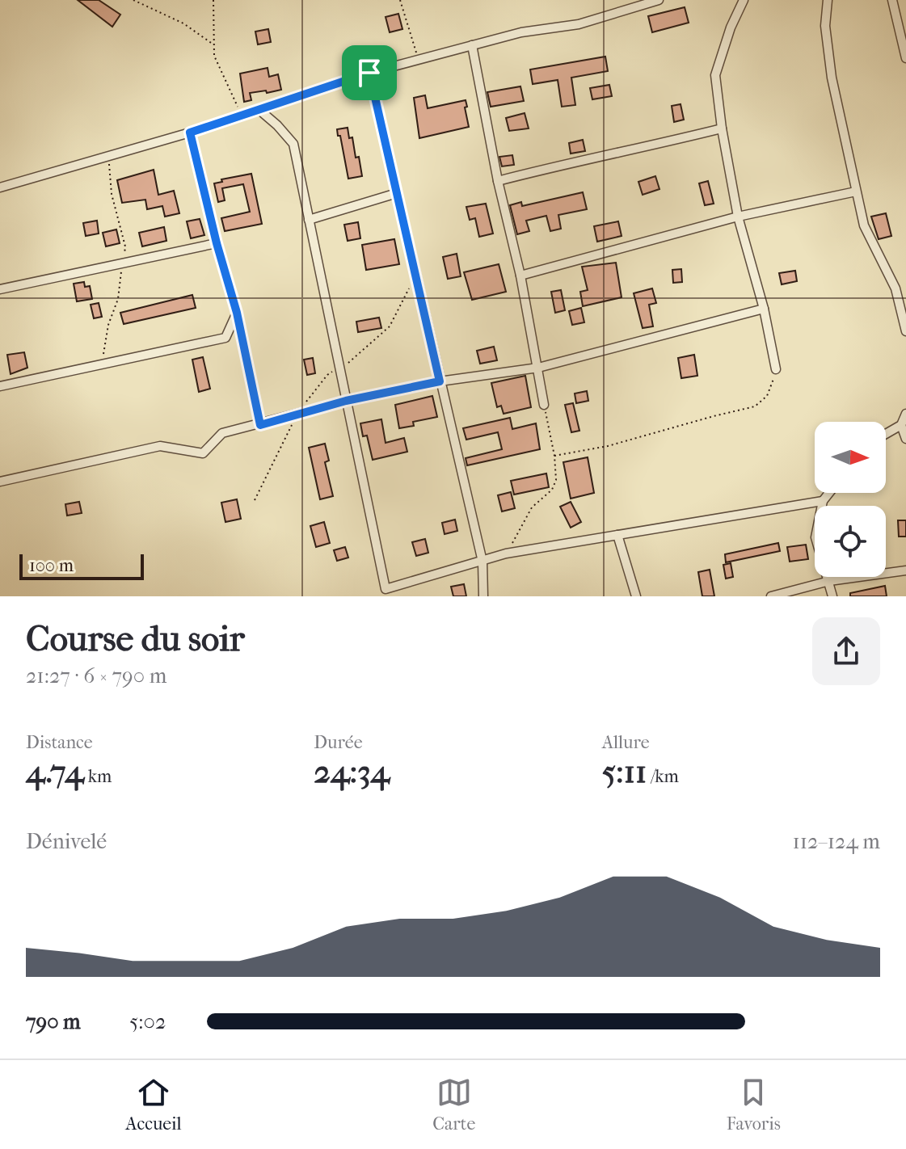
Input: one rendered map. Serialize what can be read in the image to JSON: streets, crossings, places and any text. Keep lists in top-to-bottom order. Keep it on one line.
{"scale_bar":"100 m","north":"right","page":{"scale":"100 m","heading":["Course du soir","21:27 · 6 × 790 m"],"stats":[["Distance","4.74 km"],["Durée","24:34"],["Allure","5:11 /km"]],"chart":["Dénivelé","112–124 m"],"list":[{"name":"790 m","note":"5:02"}],"tabs":["Accueil","Carte","Favoris"]}}
